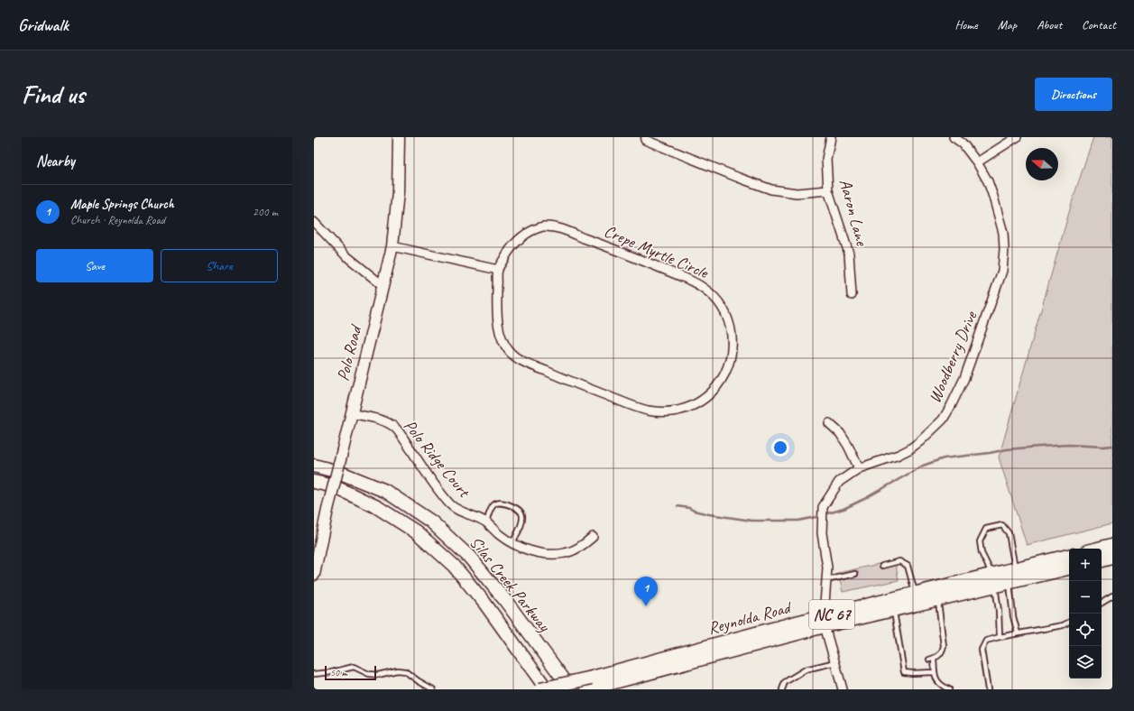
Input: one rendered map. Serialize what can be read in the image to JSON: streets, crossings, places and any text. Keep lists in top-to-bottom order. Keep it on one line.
{"streets":{"main road":["Polo Road","Silas Creek Parkway","NC 67","Reynolda Road"],"street":["Aaron Lane","Crepe Myrtle Circle","Woodberry Drive","Polo Ridge Court"]},"crossings":[["Polo Road","Polo Ridge Court"],["Woodberry Drive","Reynolda Road"]],"scale_bar":"50 m","north":"left","page":{"header":"Gridwalk","nav":["Home","Map","About","Contact"],"buttons":["Directions",["Save","Share"]],"title":"Find us","heading":"Nearby","list":[{"mark":"1","name":"Maple Springs Church","note":"Church · Reynolda Road","value":"200 m"}],"map_buttons":["+","−"],"pins":"1","scale":"50 m"}}
